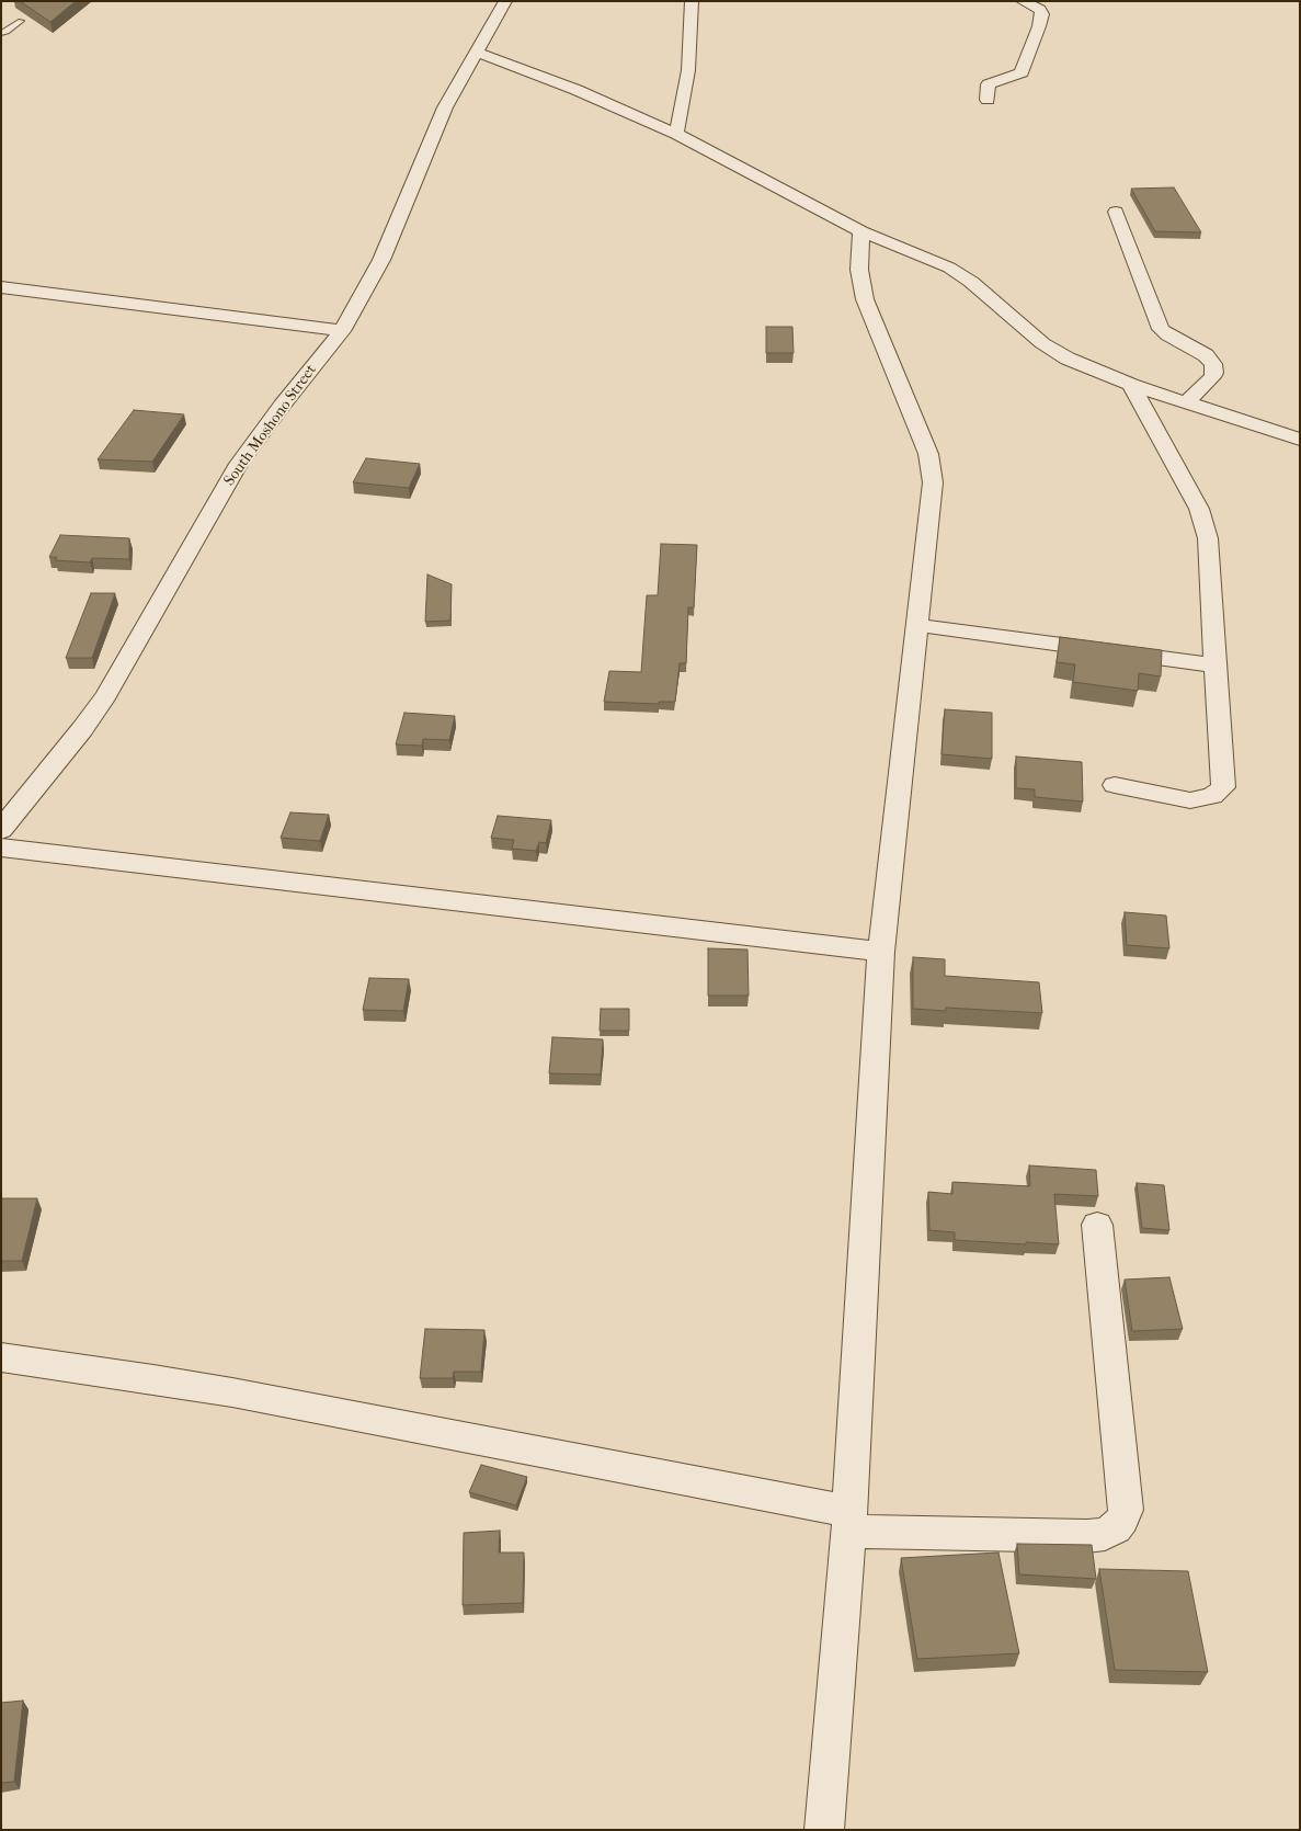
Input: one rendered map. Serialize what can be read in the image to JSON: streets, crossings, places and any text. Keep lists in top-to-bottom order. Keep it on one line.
{"streets":{"street":["South Moshono Street"]}}
